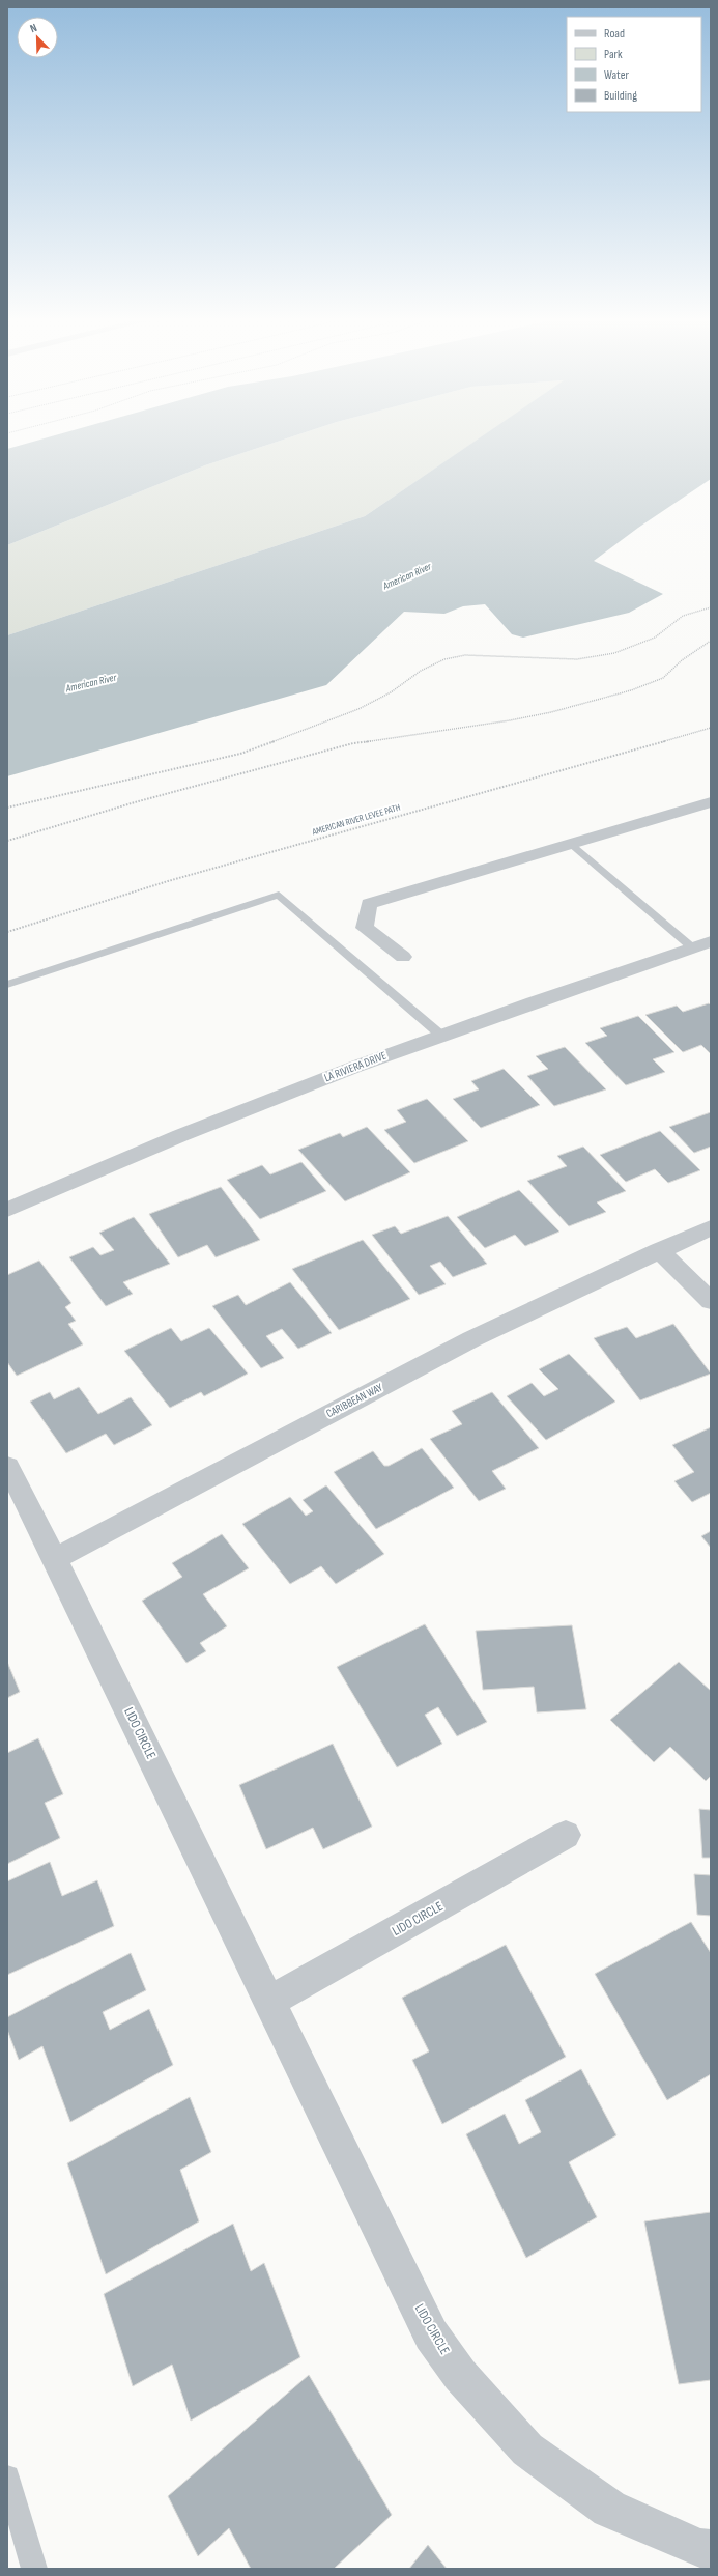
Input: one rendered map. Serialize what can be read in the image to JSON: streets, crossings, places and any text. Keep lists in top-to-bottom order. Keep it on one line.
{"streets":{"street":["LA RIVIERA DRIVE","CARIBBEAN WAY","LIDO CIRCLE"],"path":["AMERICAN RIVER LEVEE PATH"]},"crossings":[["CARIBBEAN WAY","LIDO CIRCLE"]],"water":["American River"],"legend":["Road","Park","Water","Building"],"north":"top left"}
